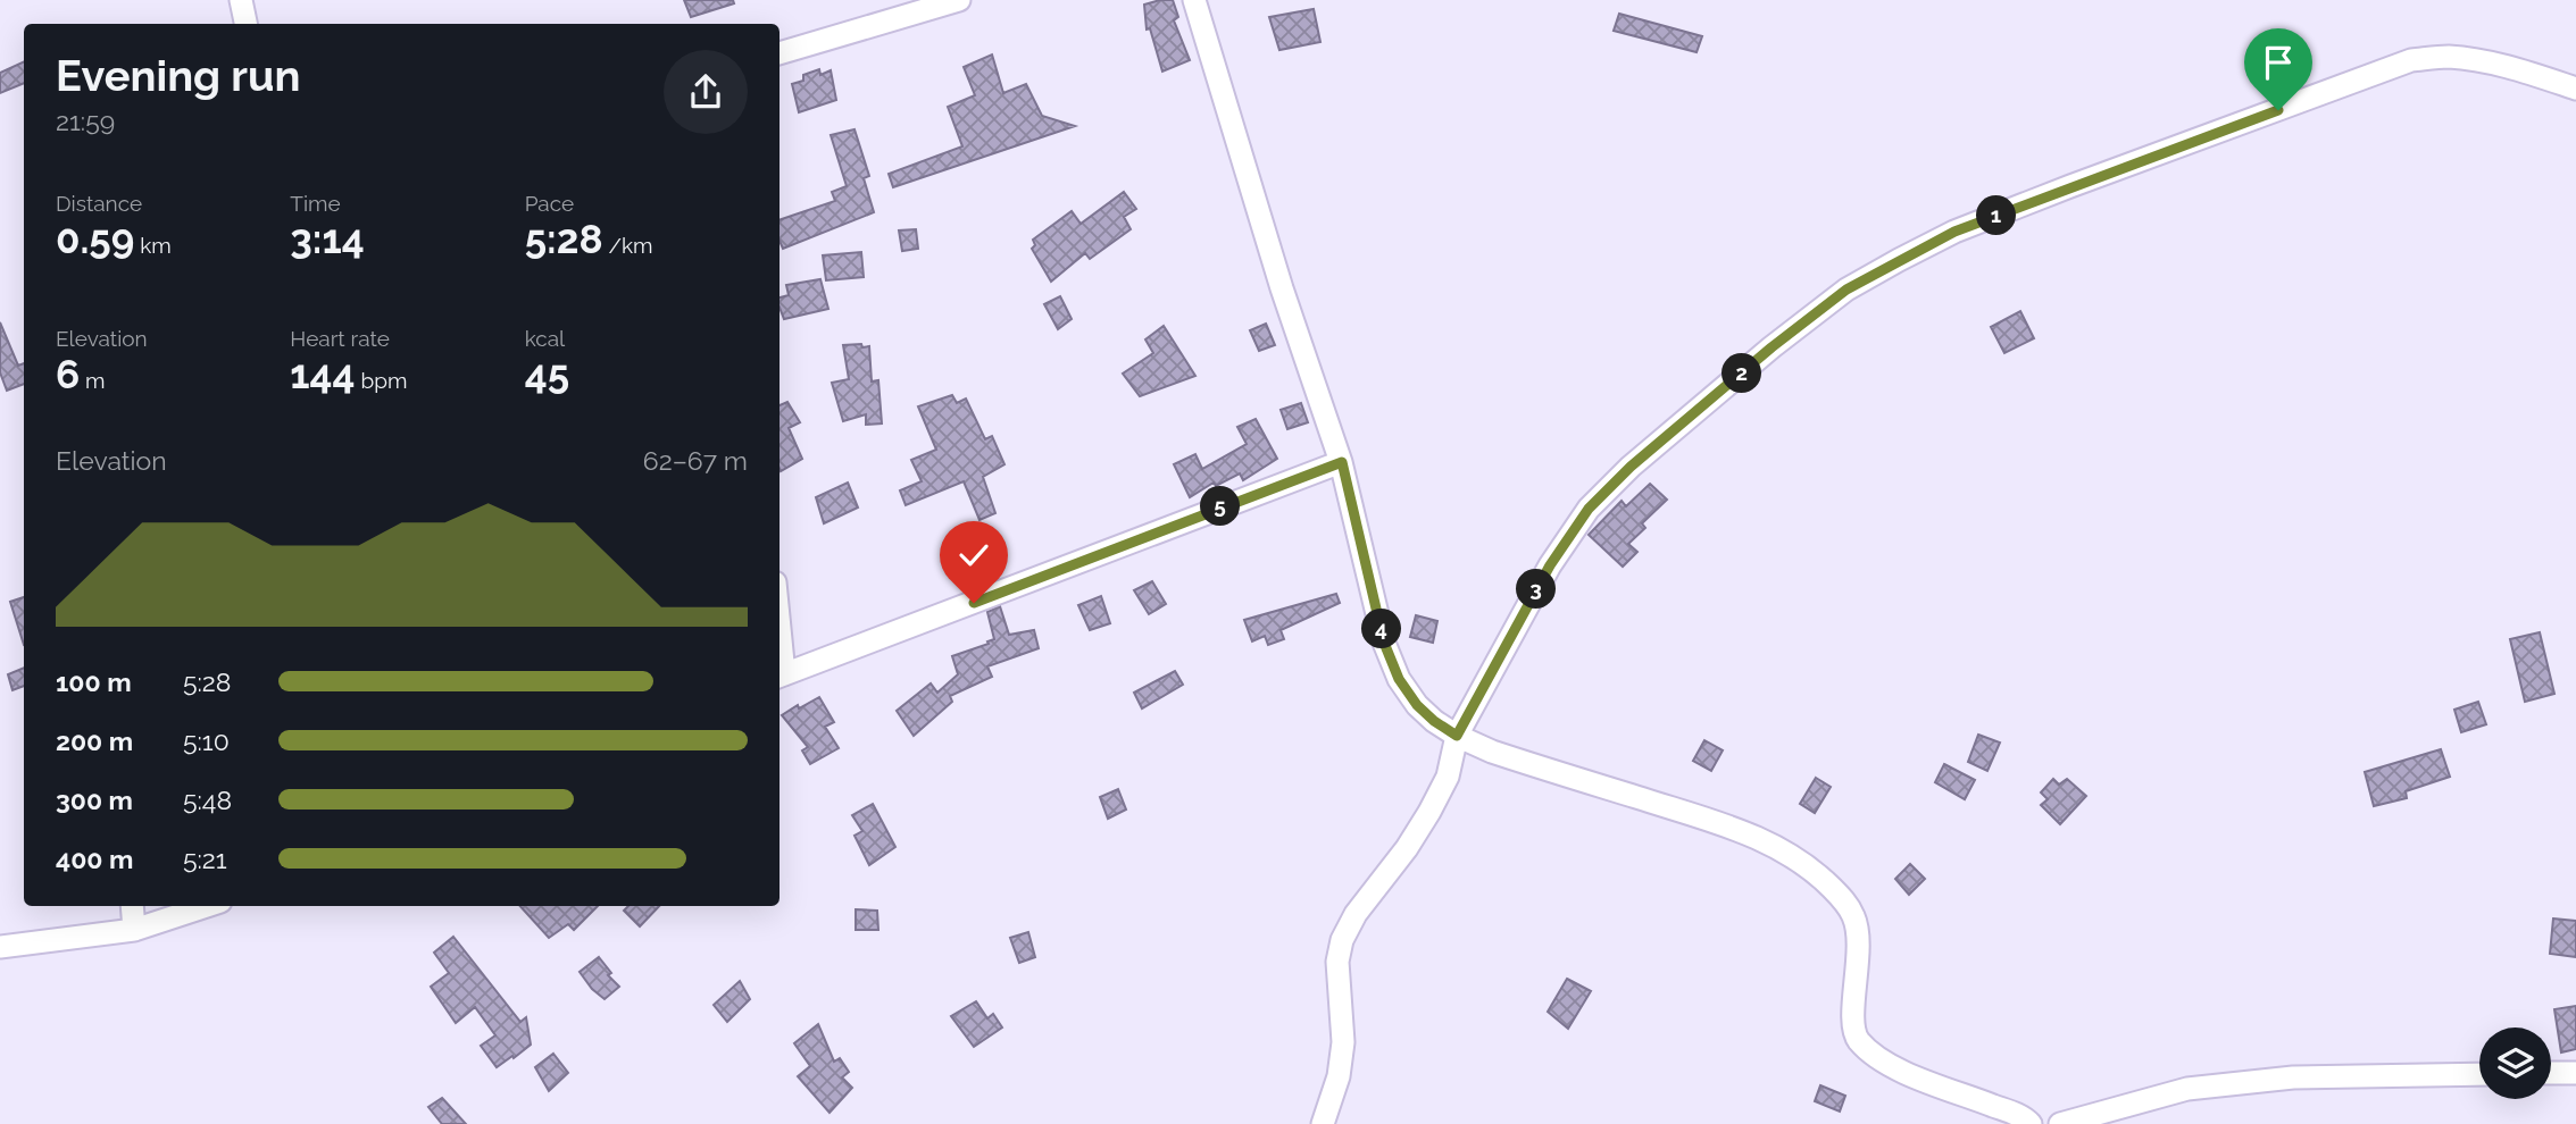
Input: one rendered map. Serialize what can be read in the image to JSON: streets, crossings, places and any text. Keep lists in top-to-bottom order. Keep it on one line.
{"page":{"heading":["Evening run","21:59"],"stats":[["Distance","0.59 km"],["Time","3:14"],["Pace","5:28 /km"],["Elevation","6 m"],["Heart rate","144 bpm"],["kcal","45"]],"pins":["1","2","5","3","4"],"chart":["Elevation","62–67 m"],"list":[{"name":"100 m","note":"5:28"},{"name":"200 m","note":"5:10"},{"name":"300 m","note":"5:48"},{"name":"400 m","note":"5:21"}]}}
